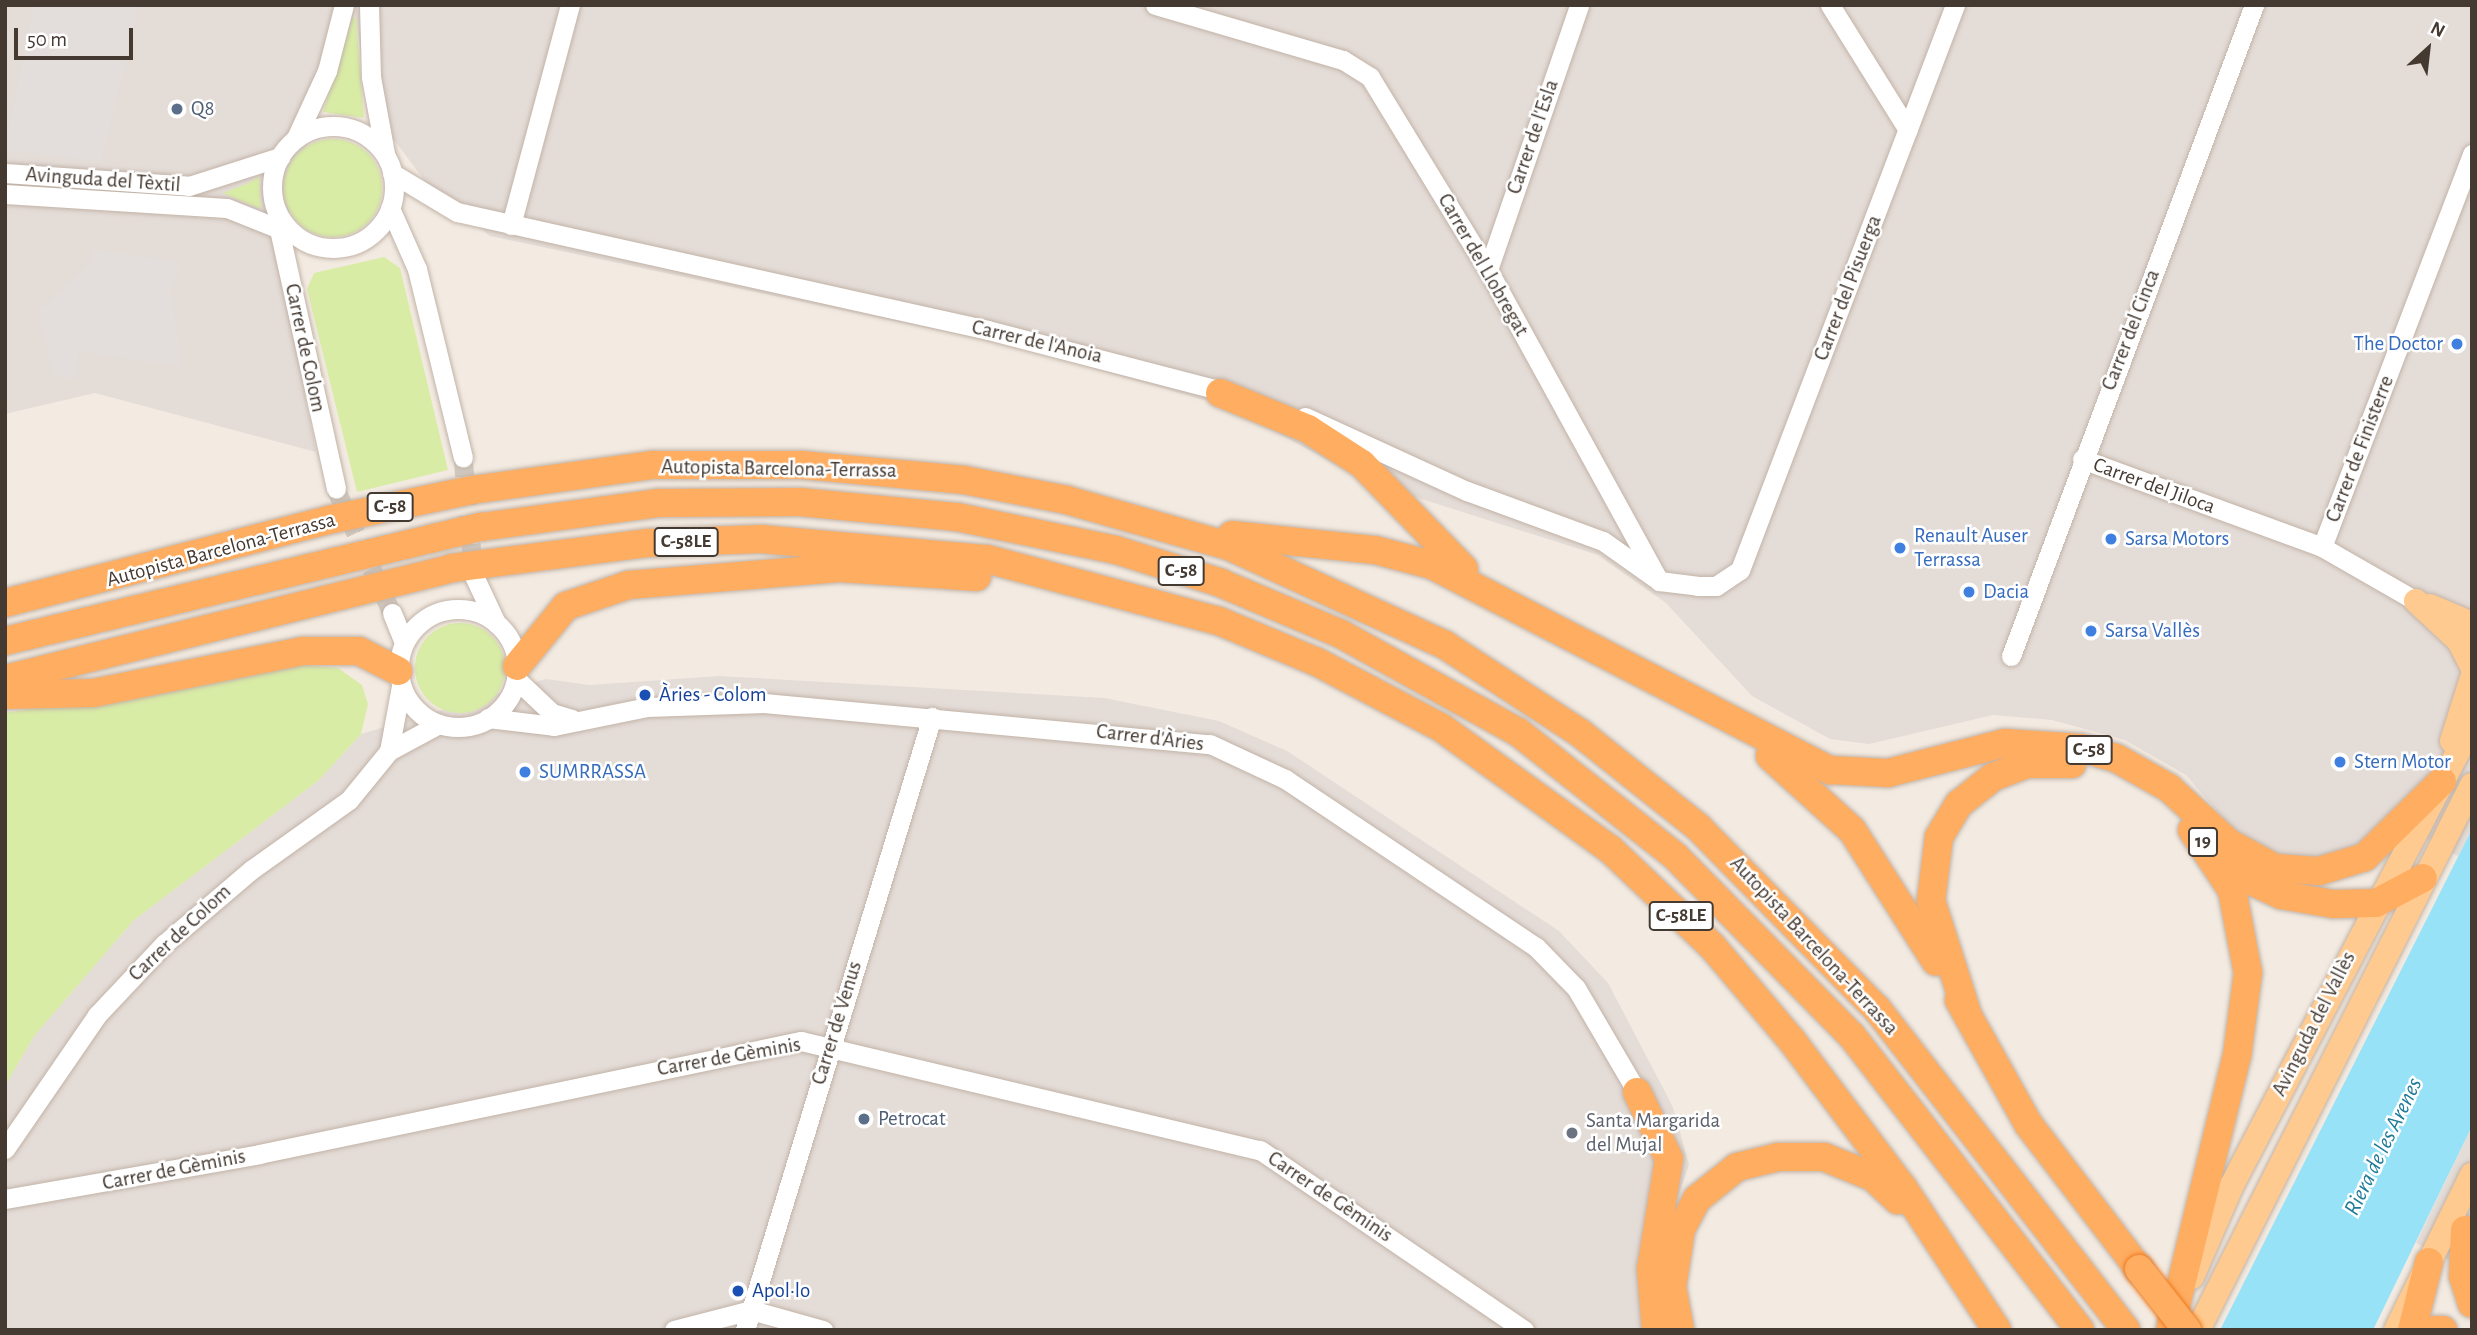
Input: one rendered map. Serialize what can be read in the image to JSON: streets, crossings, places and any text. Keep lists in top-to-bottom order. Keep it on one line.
{"streets":{"highway":["Autopista Barcelona-Terrassa","C-58","C-58LE","19"],"main road":["Avinguda del Vallès"],"street":["Carrer de l'Esla","Avinguda del Tèxtil","Carrer del Llobregat","Carrer del Pisuerga","Carrer del Cinca","Carrer de l'Anoia","Carrer de Colom","Carrer de Finisterre","Carrer del Jiloca","Carrer d'Àries","Carrer de Venus","Carrer de Gèminis"]},"crossings":[["Carrer de l'Esla","Carrer del Llobregat"],["Avinguda del Tèxtil","Carrer de l'Anoia"],["Avinguda del Tèxtil","Carrer de Colom"],["Carrer del Llobregat","Carrer del Pisuerga"],["Carrer del Llobregat","Carrer de l'Anoia"],["Carrer del Pisuerga","Carrer de l'Anoia"],["Carrer del Cinca","Carrer del Jiloca"],["Carrer de l'Anoia","Carrer de Colom"],["Carrer de Colom","Carrer d'Àries"],["Carrer de Finisterre","Carrer del Jiloca"],["C-58","Avinguda del Vallès"],["Carrer d'Àries","Carrer de Venus"],["19","Avinguda del Vallès"],["Carrer de Venus","Carrer de Gèminis"]],"water":["Riera de les Arenes"],"places":["Q8","The Doctor","Sarsa Motors","Renault Auser Terrassa","Dacia","Sarsa Vallès","Àries - Colom","Stern Motor","SUMRRASSA","Petrocat","Santa Margarida del Mujal","Apol·lo"],"scale_bar":"50 m","north":"top right"}
